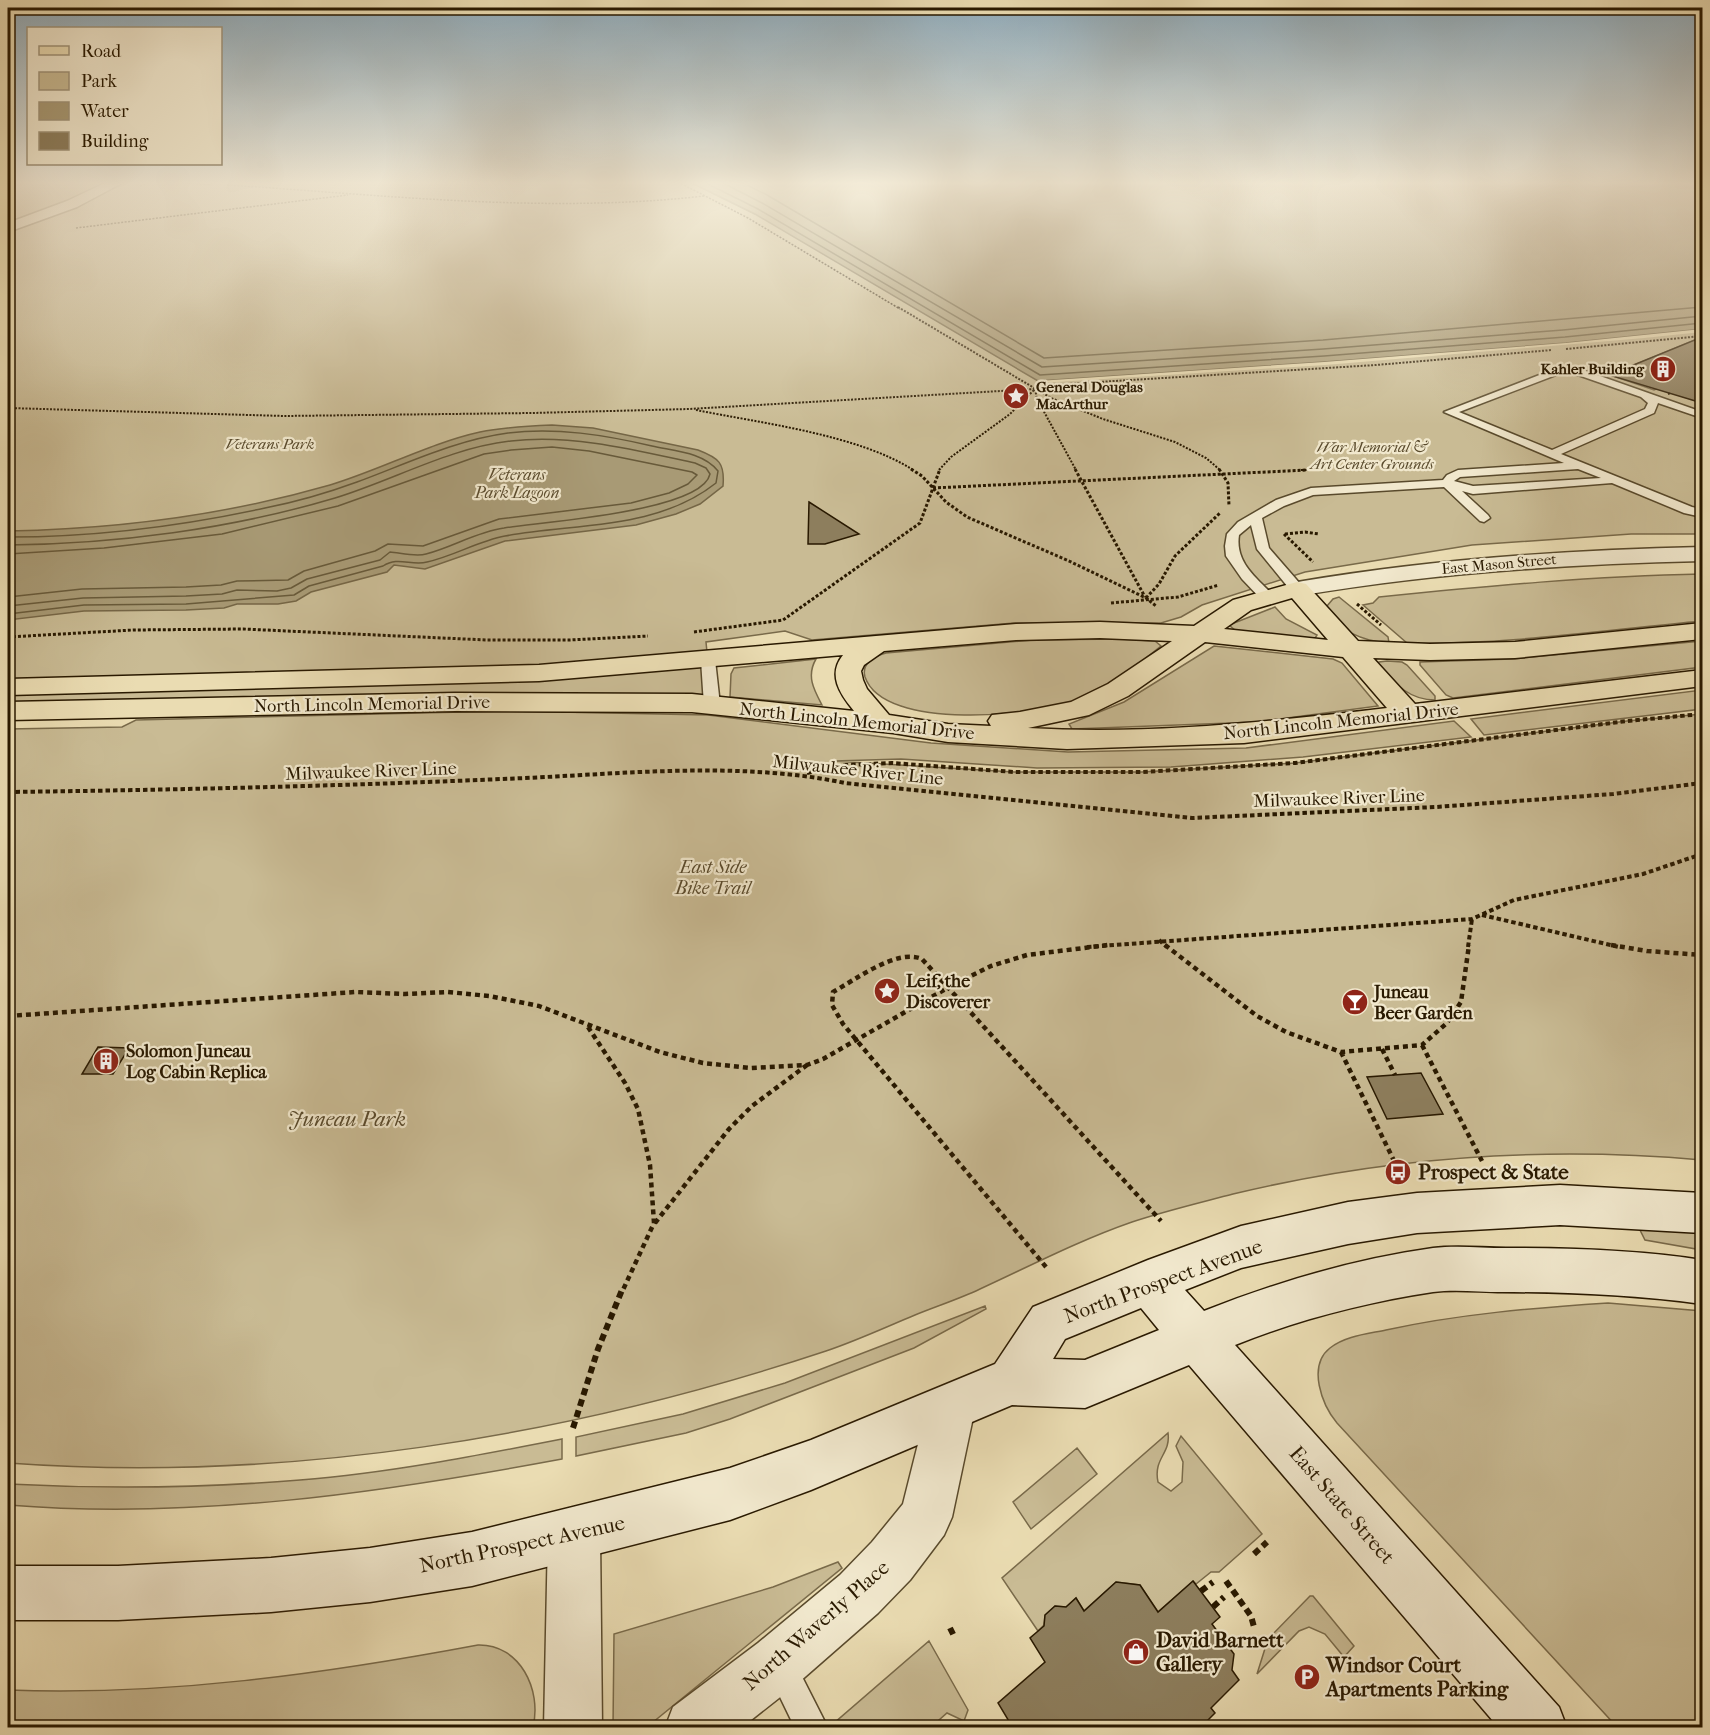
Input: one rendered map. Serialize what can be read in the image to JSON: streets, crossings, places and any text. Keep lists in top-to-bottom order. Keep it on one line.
{"streets":{"main road":["East Mason Street","North Lincoln Memorial Drive","North Prospect Avenue","East State Street","North Waverly Place"],"path":["Milwaukee River Line"]},"crossings":[["North Prospect Avenue","East State Street"],["North Prospect Avenue","North Waverly Place"]],"water":["Veterans Park Lagoon"],"parks":["Veterans Park","War Memorial & Art Center Grounds","East Side Bike Trail","Juneau Park"],"places":{"building":["Kahler Building","Solomon Juneau Log Cabin Replica"],"place":["General Douglas MacArthur","Leif, the Discoverer"],"bar":["Juneau Beer Garden"],"bus stop":["Prospect & State"],"shop":["David Barnett Gallery"],"parking":["Windsor Court Apartments Parking"]},"legend":["Road","Park","Water","Building"]}
